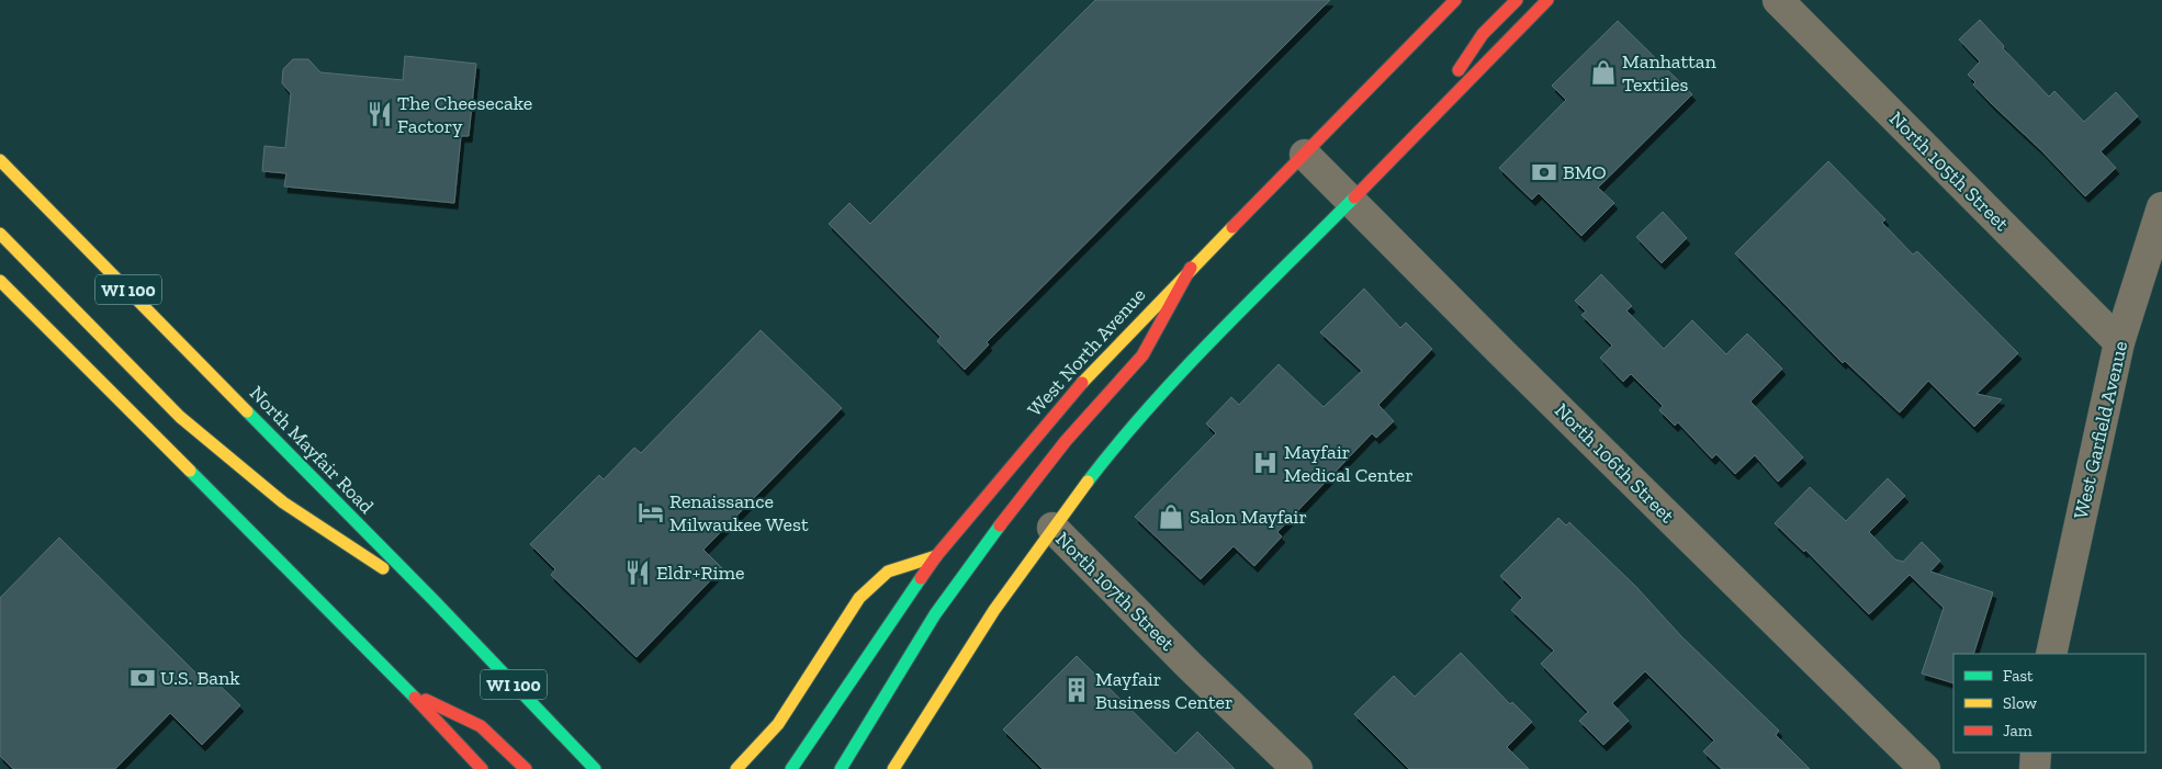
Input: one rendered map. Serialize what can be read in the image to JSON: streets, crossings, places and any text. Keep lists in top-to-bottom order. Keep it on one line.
{"streets":{"main road":["WI 100","West North Avenue","North Mayfair Road"],"street":["North 105th Street","West Garfield Avenue","North 106th Street","North 107th Street"]},"crossings":[["North 105th Street","West Garfield Avenue"],["West North Avenue","North 106th Street"]],"places":{"shop":["Manhattan Textiles","Salon Mayfair"],"restaurant":["The Cheesecake Factory","Eldr+Rime"],"bank":["BMO","U.S. Bank"],"hospital":["Mayfair Medical Center"],"hotel":["Renaissance Milwaukee West"],"building":["Mayfair Business Center"]},"legend":["Fast","Slow","Jam"]}
